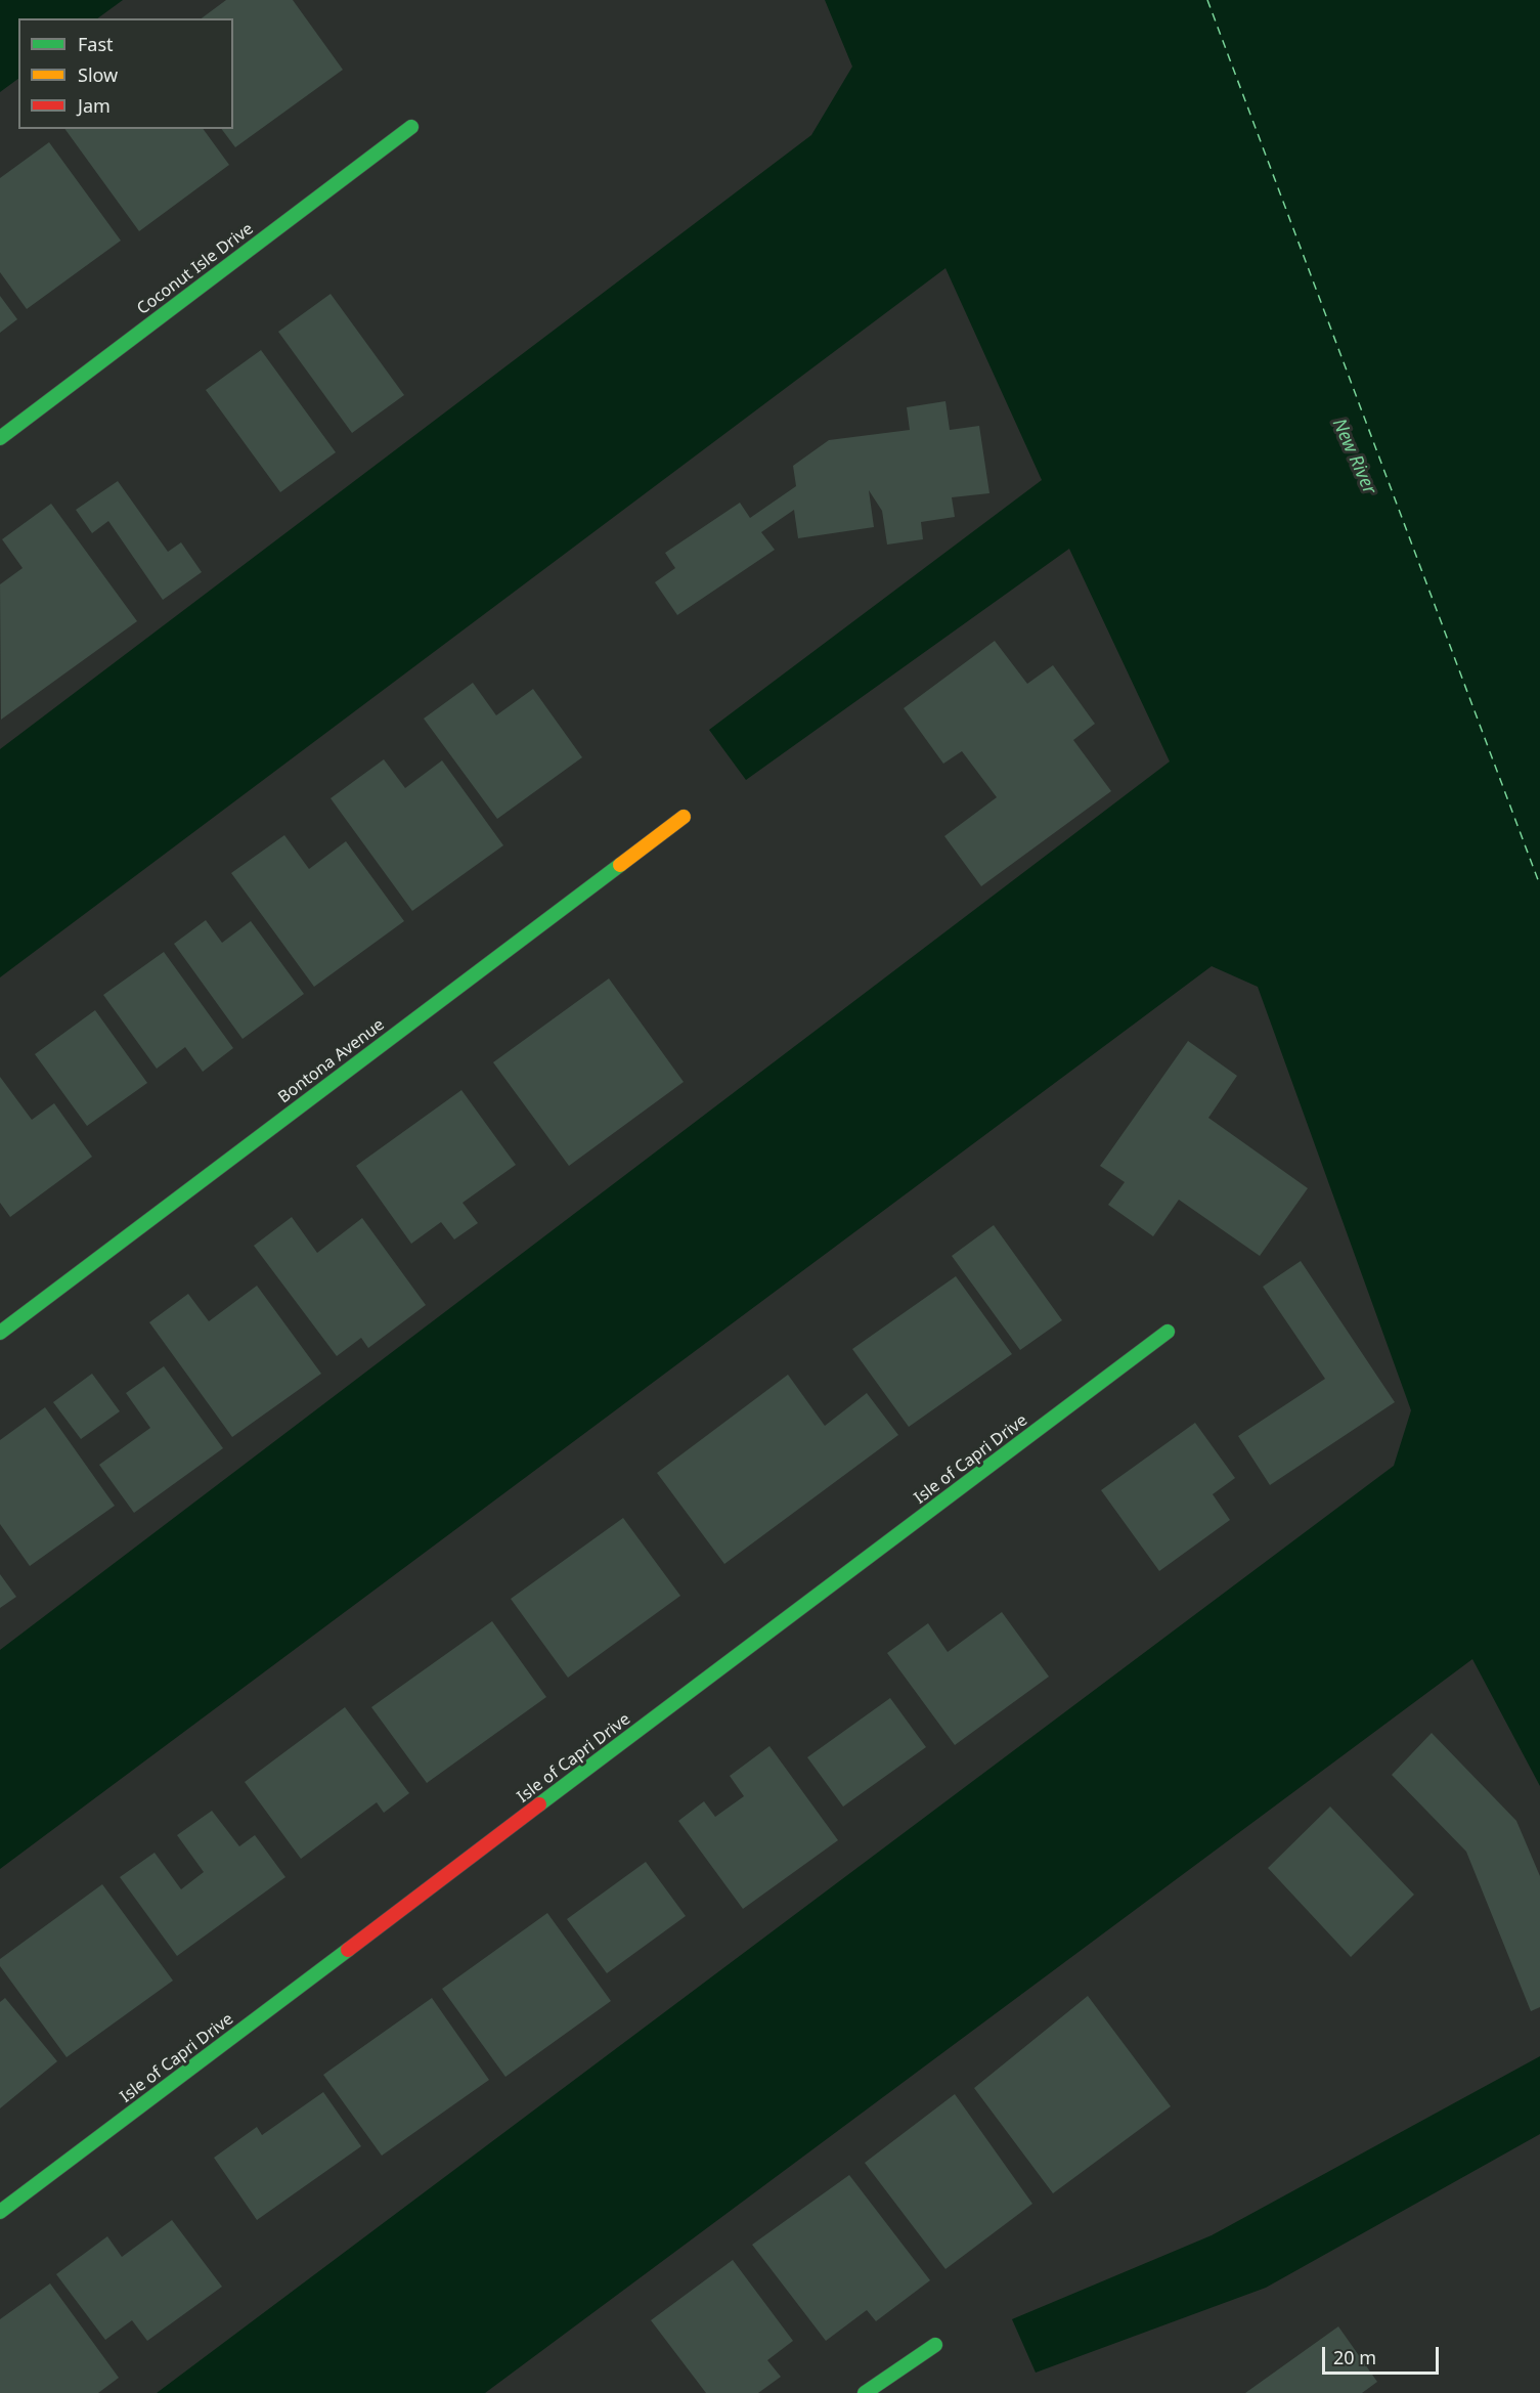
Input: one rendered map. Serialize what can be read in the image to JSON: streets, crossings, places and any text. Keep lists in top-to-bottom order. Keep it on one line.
{"streets":{"street":["Coconut Isle Drive","Bontona Avenue","Isle of Capri Drive"]},"water":["New River"],"legend":["Fast","Slow","Jam"],"scale_bar":"20 m"}
